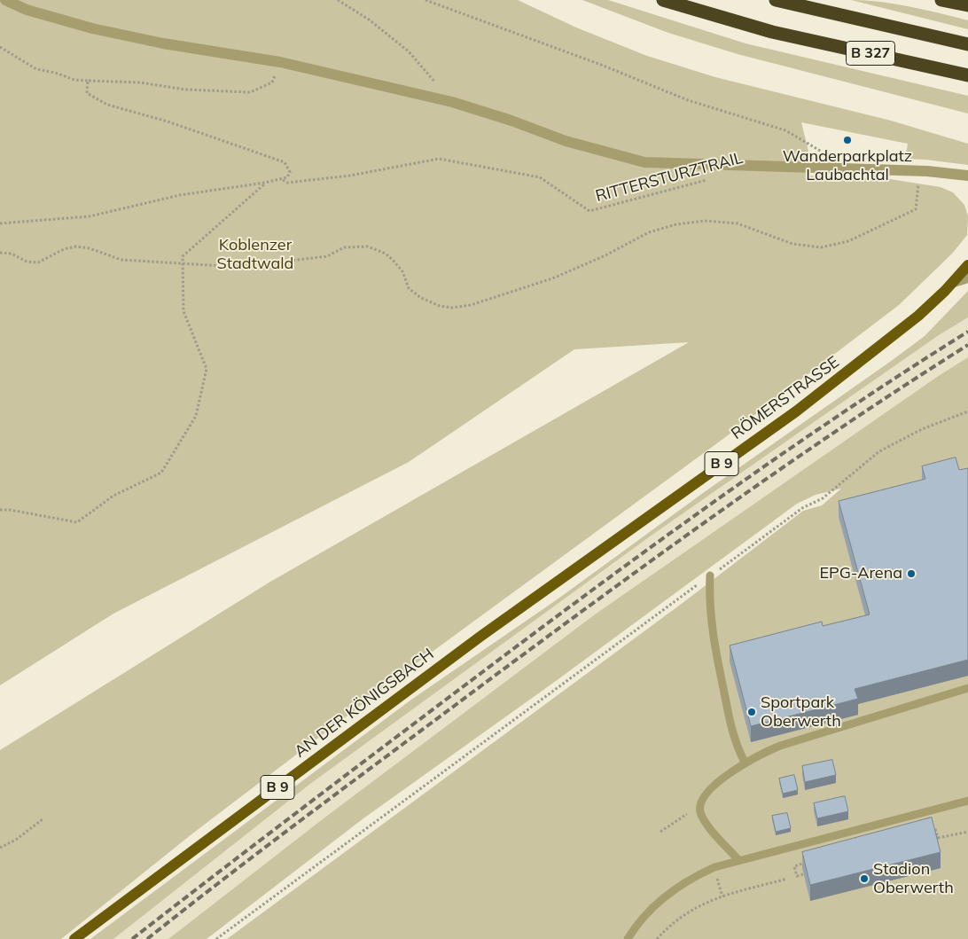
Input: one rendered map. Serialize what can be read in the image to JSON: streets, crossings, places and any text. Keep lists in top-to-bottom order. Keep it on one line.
{"streets":{"highway":["B 327"],"main road":["RÖMERSTRASSE","B 9","AN DER KÖNIGSBACH"],"path":["RITTERSTURZTRAIL"]},"crossings":[["RÖMERSTRASSE","AN DER KÖNIGSBACH"]],"parks":["Koblenzer Stadtwald"],"places":["Wanderparkplatz Laubachtal","EPG-Arena","Sportpark Oberwerth","Stadion Oberwerth"]}
